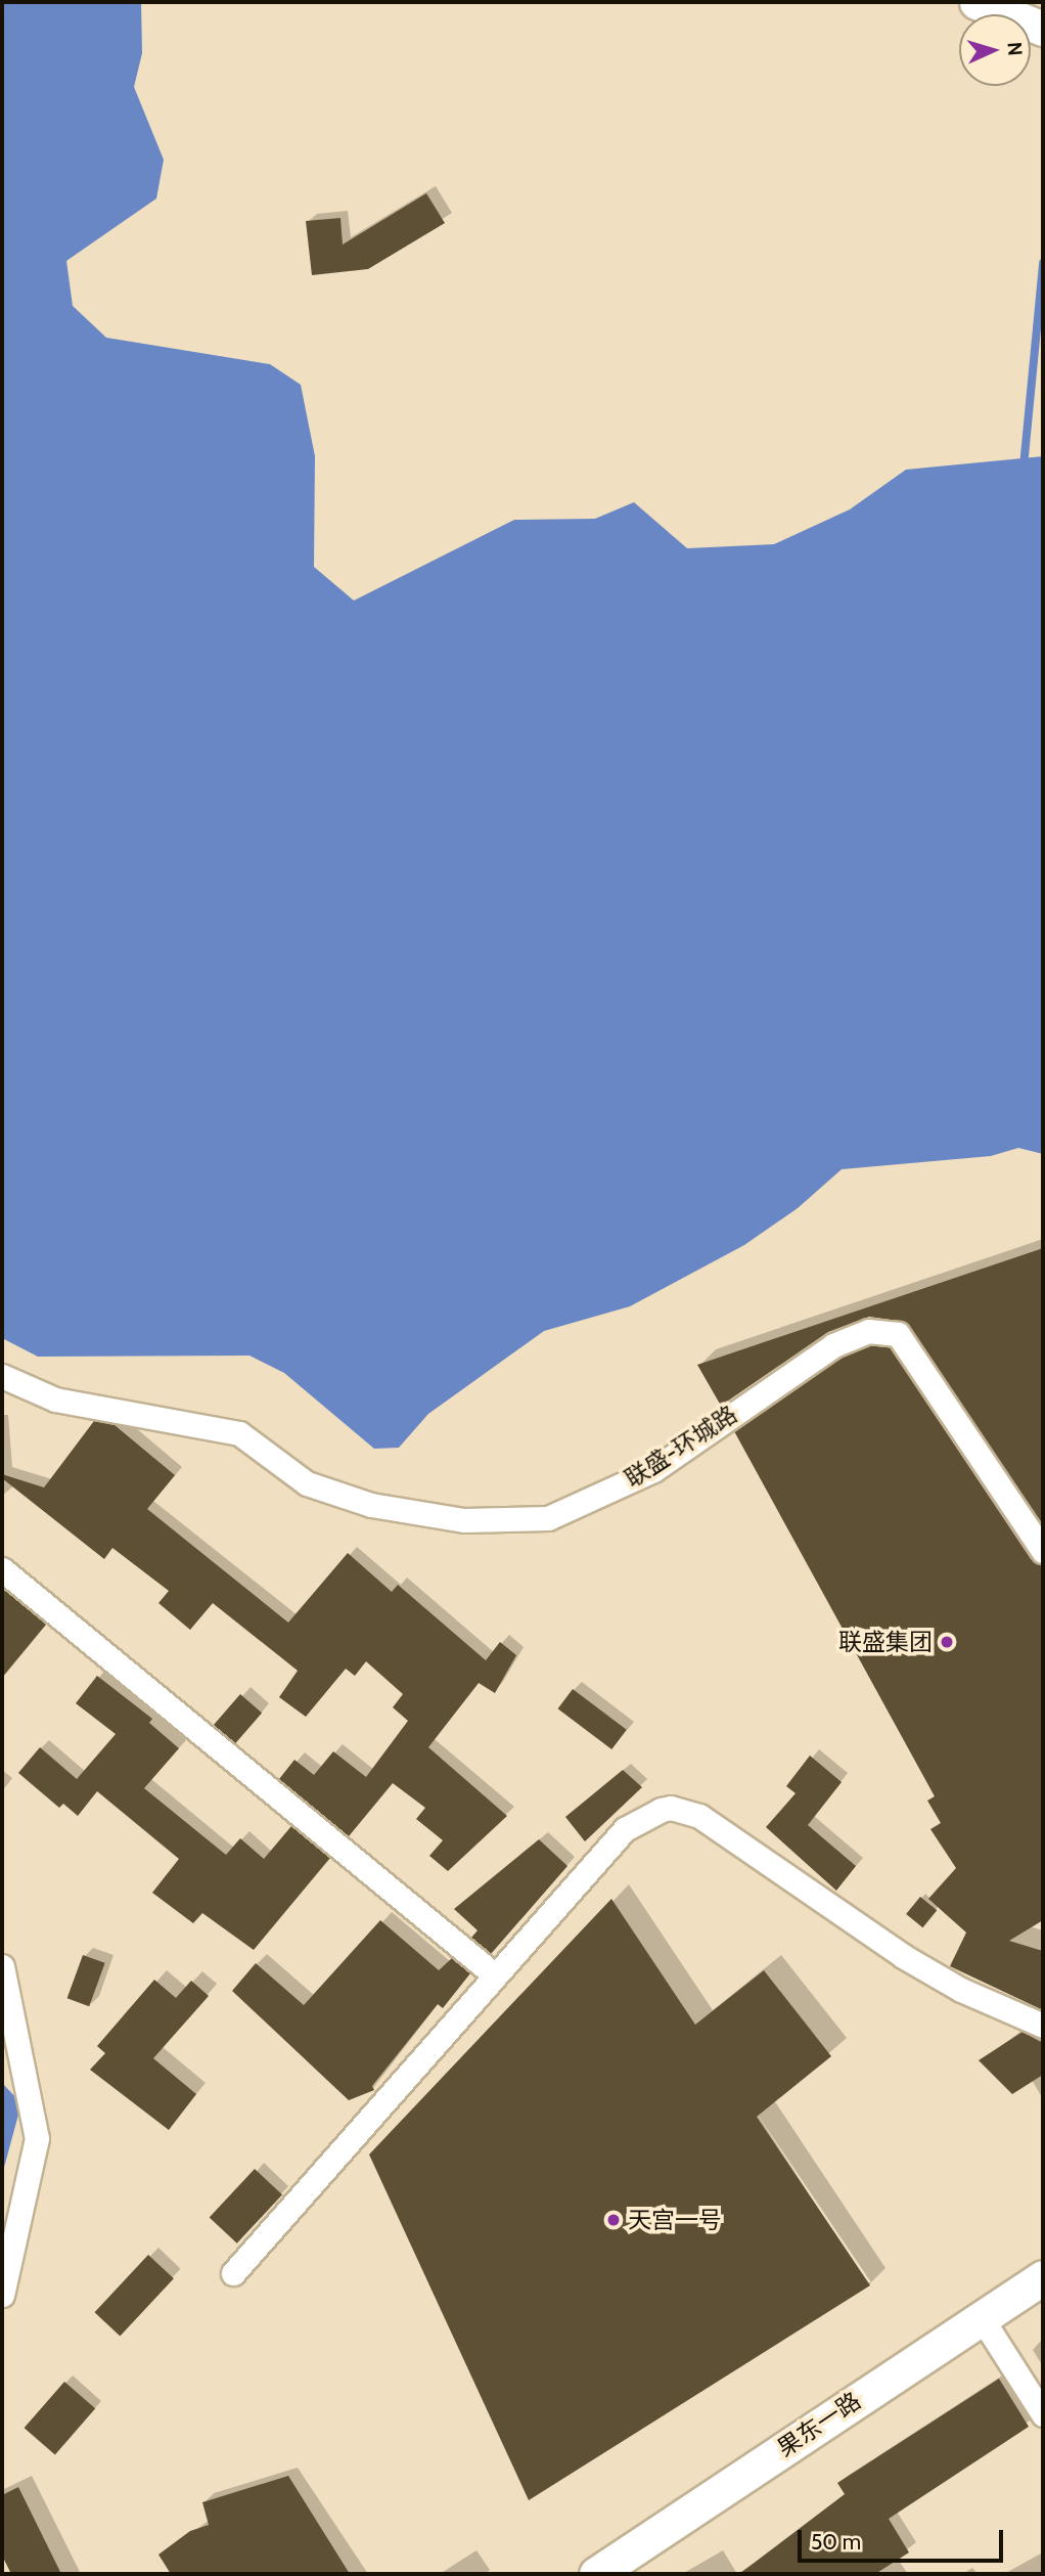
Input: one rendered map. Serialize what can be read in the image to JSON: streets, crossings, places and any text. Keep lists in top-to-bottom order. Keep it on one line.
{"streets":{"main road":["果东一路"],"street":["联盛-环城路"]},"places":["联盛集团","天宫一号"],"scale_bar":"50 m","north":"right"}
